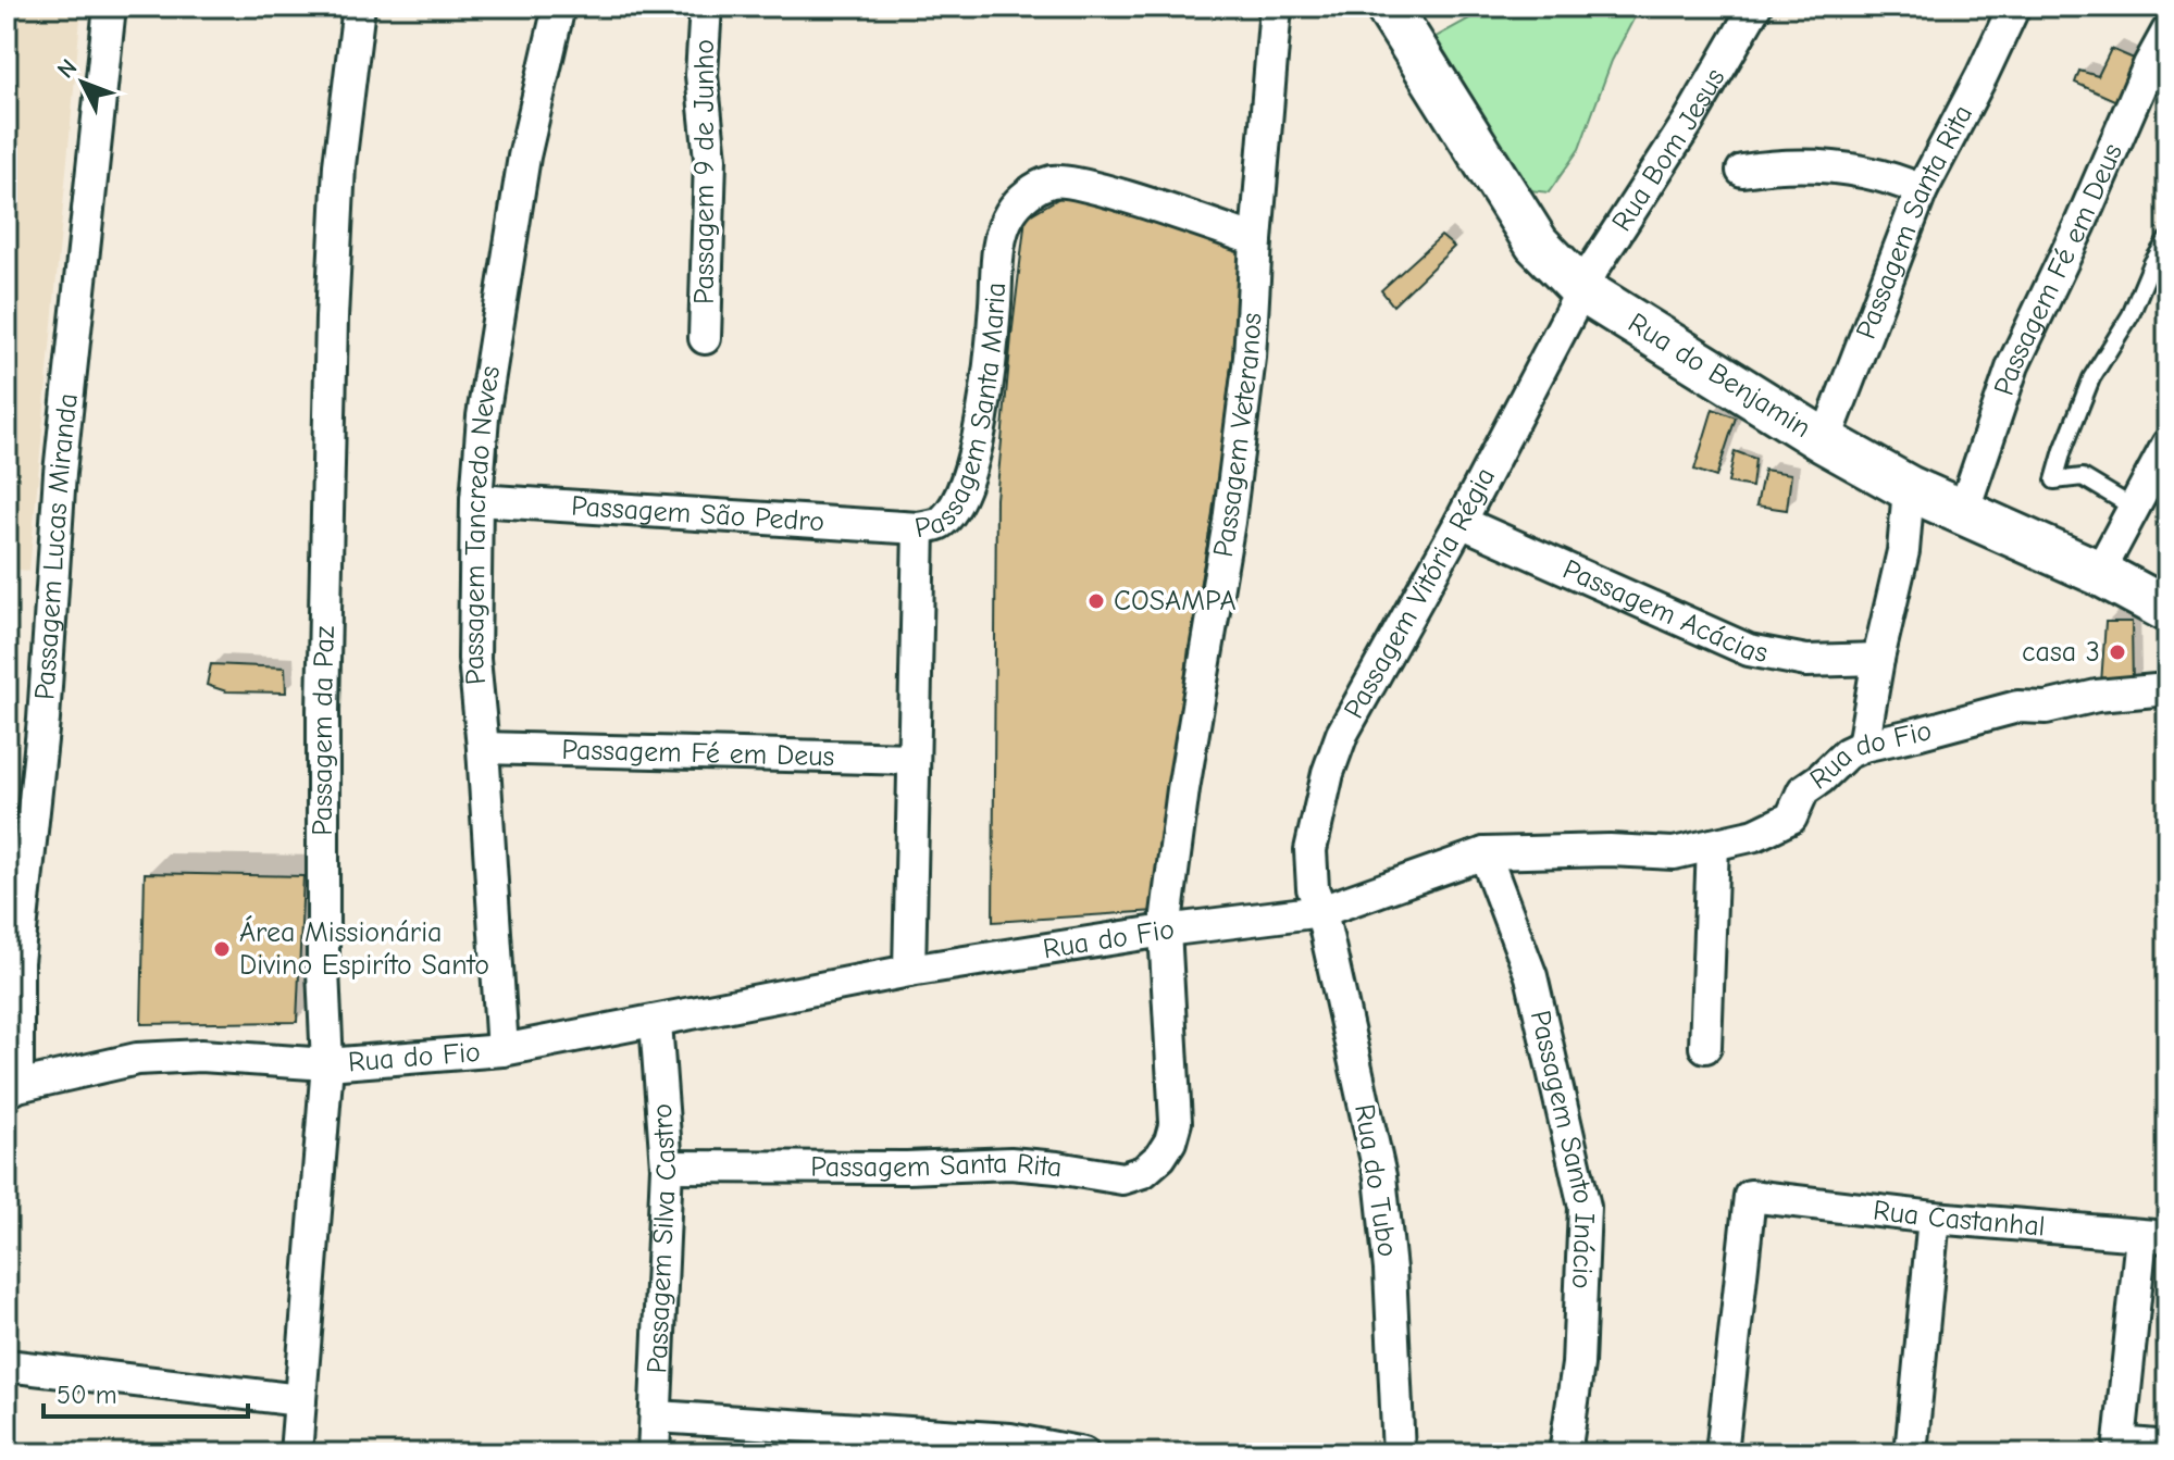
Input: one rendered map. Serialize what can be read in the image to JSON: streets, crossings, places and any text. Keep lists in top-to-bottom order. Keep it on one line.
{"streets":{"main road":["Rua do Benjamin"],"street":["Rua Bom Jesus","Passagem 9 de Junho","Passagem Santa Rita","Passagem Fé em Deus","Passagem Santa Maria","Passagem Veteranos","Passagem São Pedro","Passagem Tancredo Neves","Passagem Lucas Miranda","Passagem Vitória Régia","Passagem Acácias","Passagem da Paz","Rua do Fio","Passagem Santo Inácio","Rua do Tubo","Rua Castanhal","Passagem Silva Castro"]},"crossings":[["Rua Bom Jesus","Rua do Benjamin"],["Rua Bom Jesus","Passagem Vitória Régia"],["Passagem Santa Rita","Rua do Benjamin"],["Passagem Santa Rita","Passagem Veteranos"],["Passagem Santa Rita","Passagem Silva Castro"],["Passagem Fé em Deus","Rua do Benjamin"],["Passagem Fé em Deus","Passagem Santa Maria"],["Passagem Fé em Deus","Passagem Tancredo Neves"],["Rua do Benjamin","Passagem Vitória Régia"],["Passagem Santa Maria","Passagem Veteranos"],["Passagem Santa Maria","Passagem São Pedro"],["Passagem Santa Maria","Rua do Fio"],["Passagem Veteranos","Rua do Fio"],["Passagem São Pedro","Passagem Tancredo Neves"],["Passagem Tancredo Neves","Rua do Fio"],["Passagem Lucas Miranda","Rua do Fio"],["Passagem Vitória Régia","Passagem Acácias"],["Passagem Vitória Régia","Rua do Fio"],["Passagem Vitória Régia","Rua do Tubo"],["Passagem da Paz","Rua do Fio"],["Rua do Fio","Passagem Santo Inácio"],["Rua do Fio","Rua do Tubo"],["Rua do Fio","Passagem Silva Castro"]],"places":["COSAMPA","casa 3","Área Missionária Divino Espiríto Santo"],"scale_bar":"50 m","north":"top left"}
